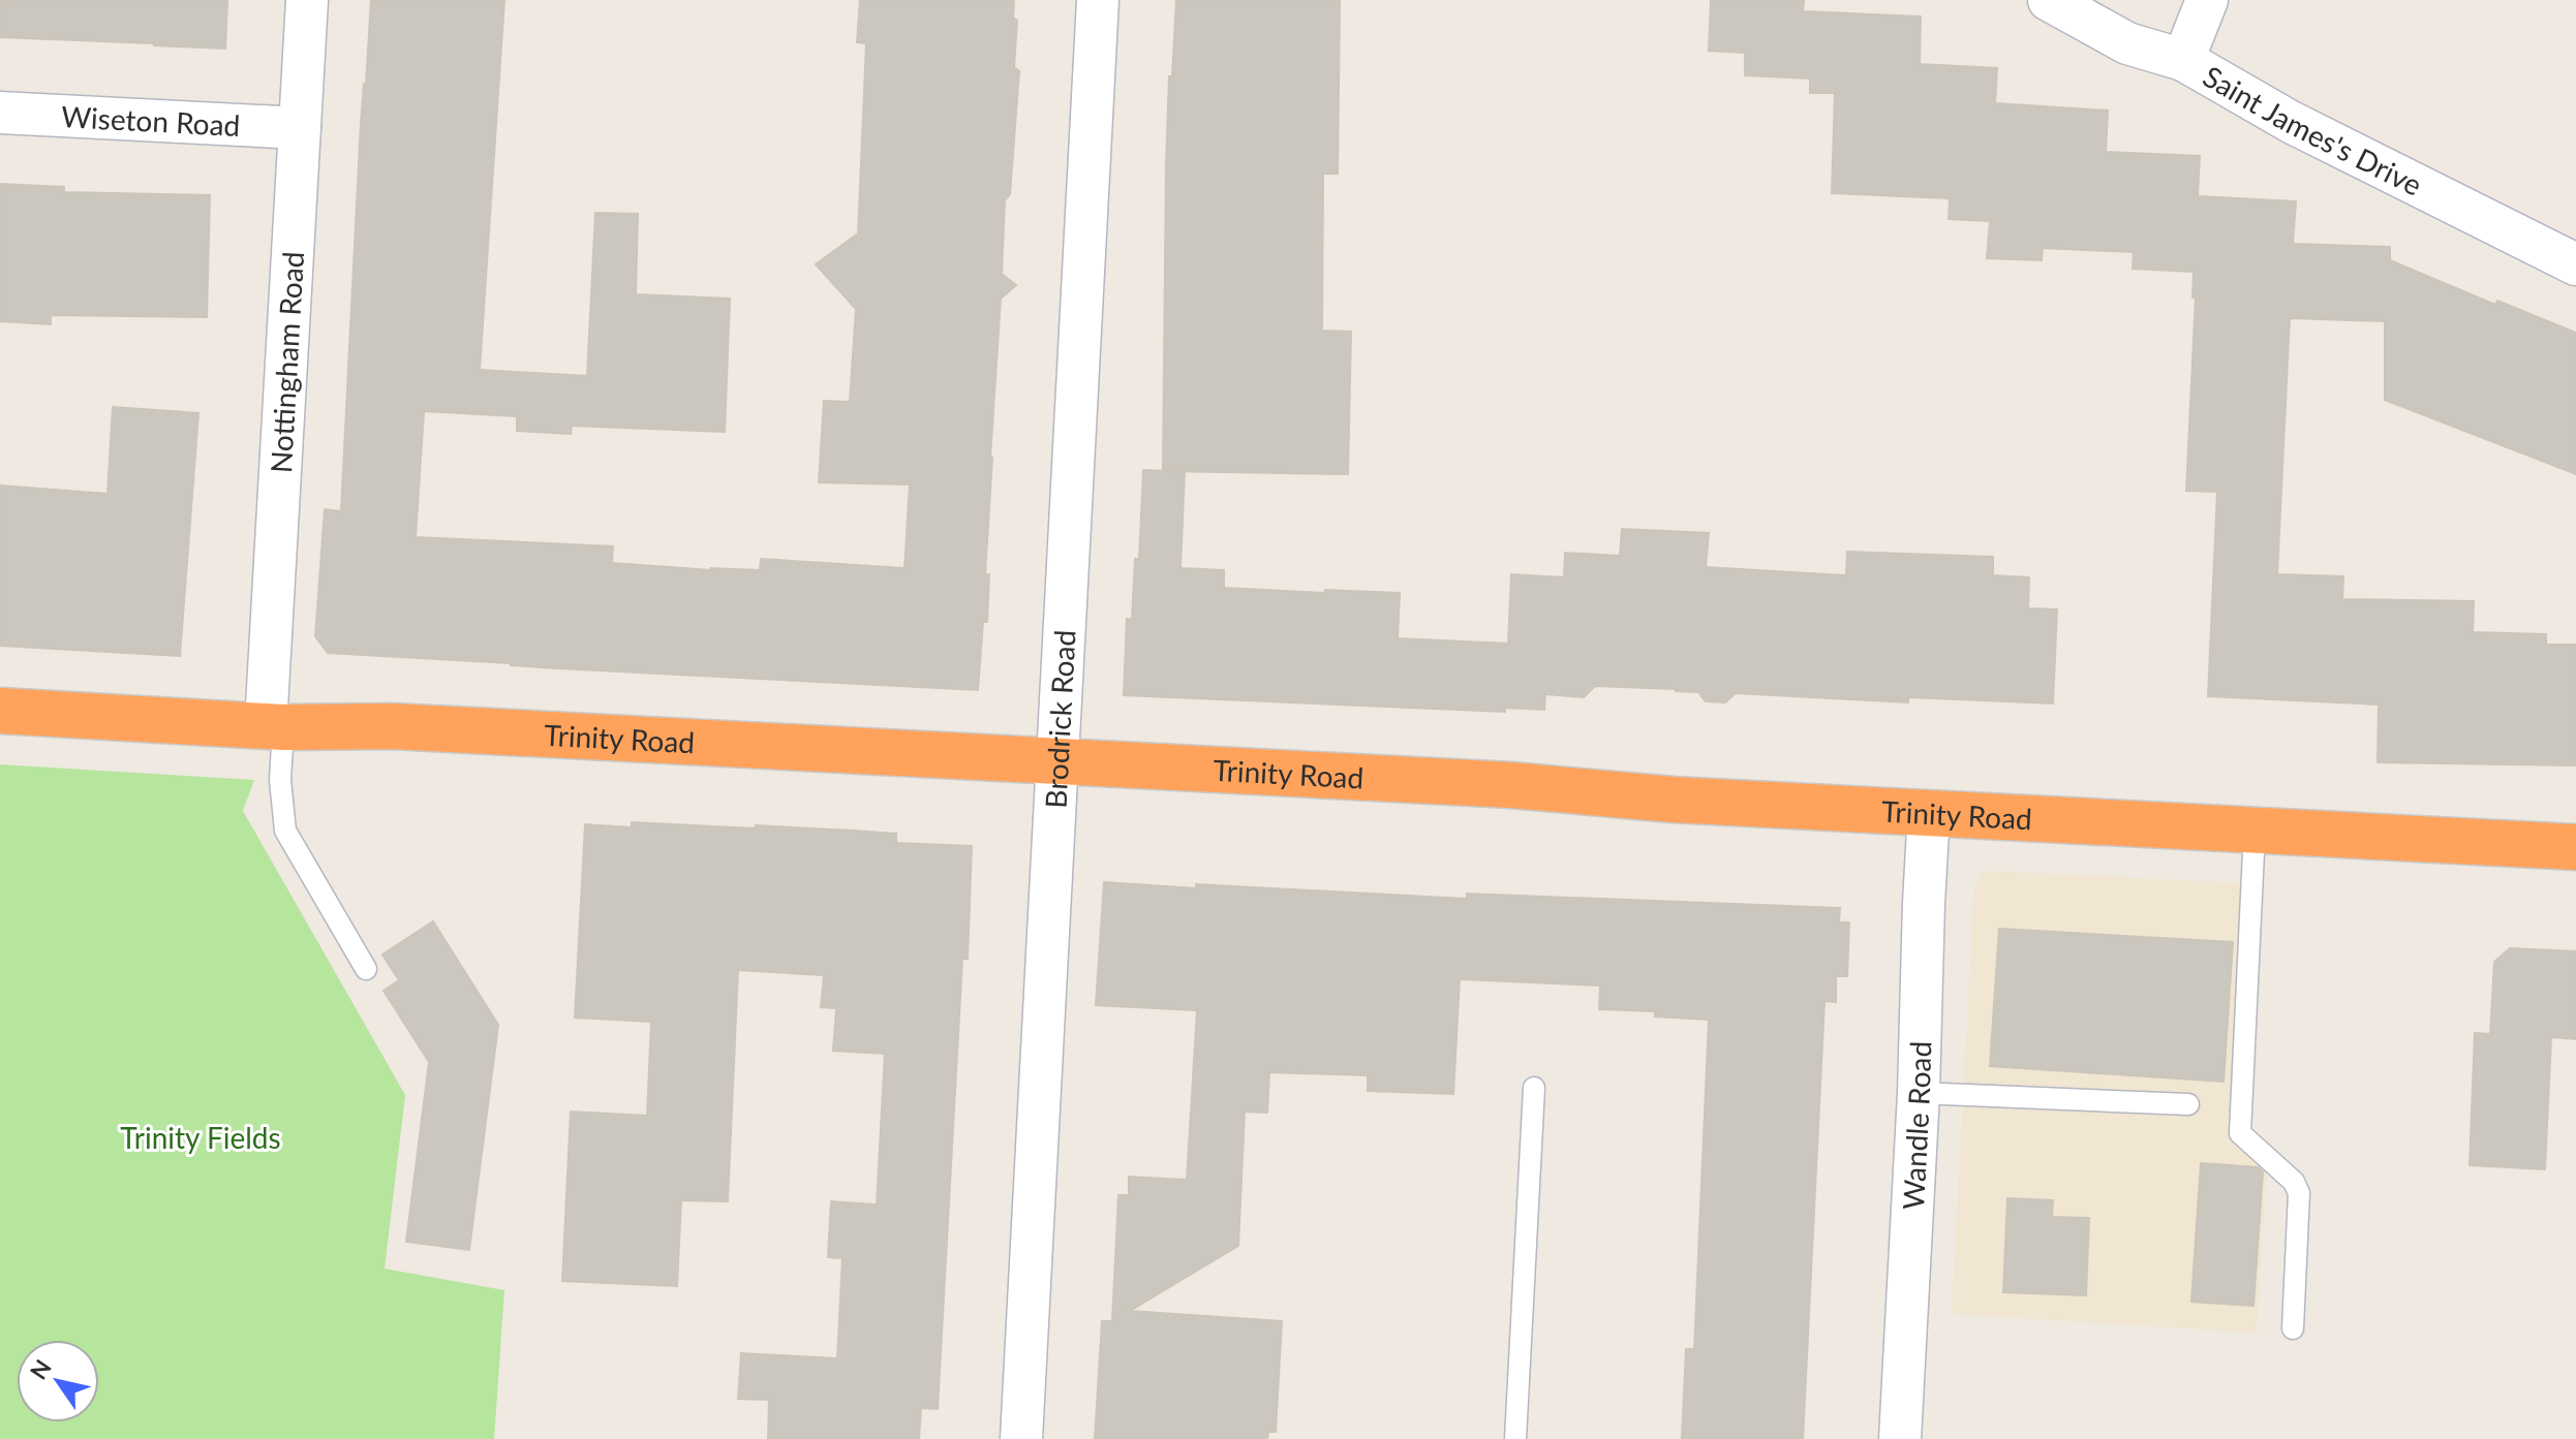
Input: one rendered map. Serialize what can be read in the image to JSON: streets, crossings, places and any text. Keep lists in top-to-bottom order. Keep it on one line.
{"streets":{"highway":["Trinity Road"],"street":["Wiseton Road","Saint James's Drive","Nottingham Road","Brodrick Road","Wandle Road"]},"crossings":[["Wiseton Road","Nottingham Road"],["Nottingham Road","Trinity Road"],["Brodrick Road","Trinity Road"],["Trinity Road","Wandle Road"]],"parks":["Trinity Fields"],"north":"top left"}
